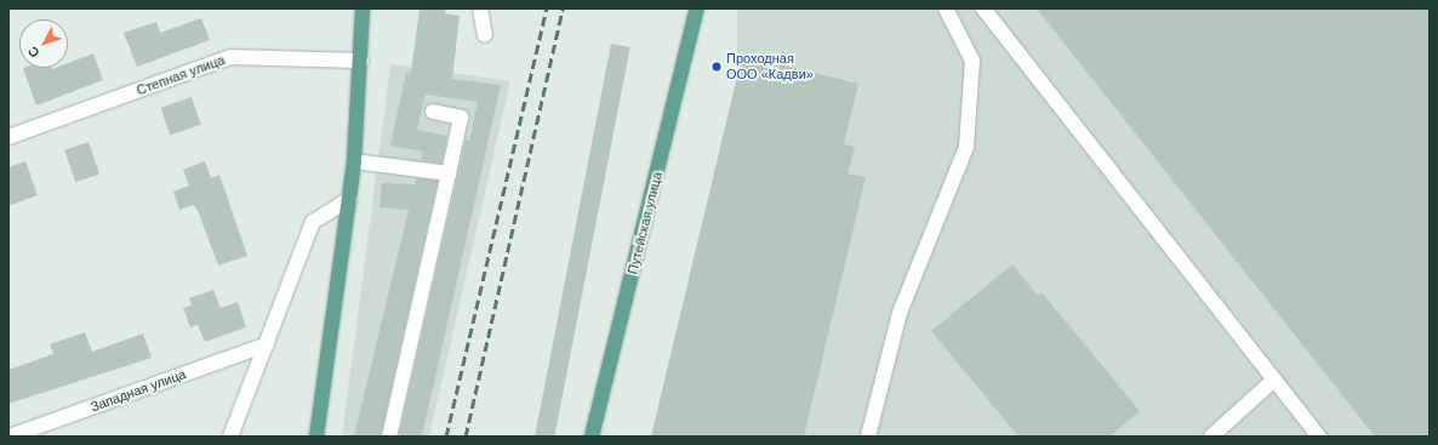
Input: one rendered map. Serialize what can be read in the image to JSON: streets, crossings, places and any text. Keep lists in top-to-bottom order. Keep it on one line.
{"streets":{"main road":["Путейская улица"],"street":["Степная улица","Западная улица"]},"places":["Проходная ООО «Кадви»"],"north":"bottom left"}
